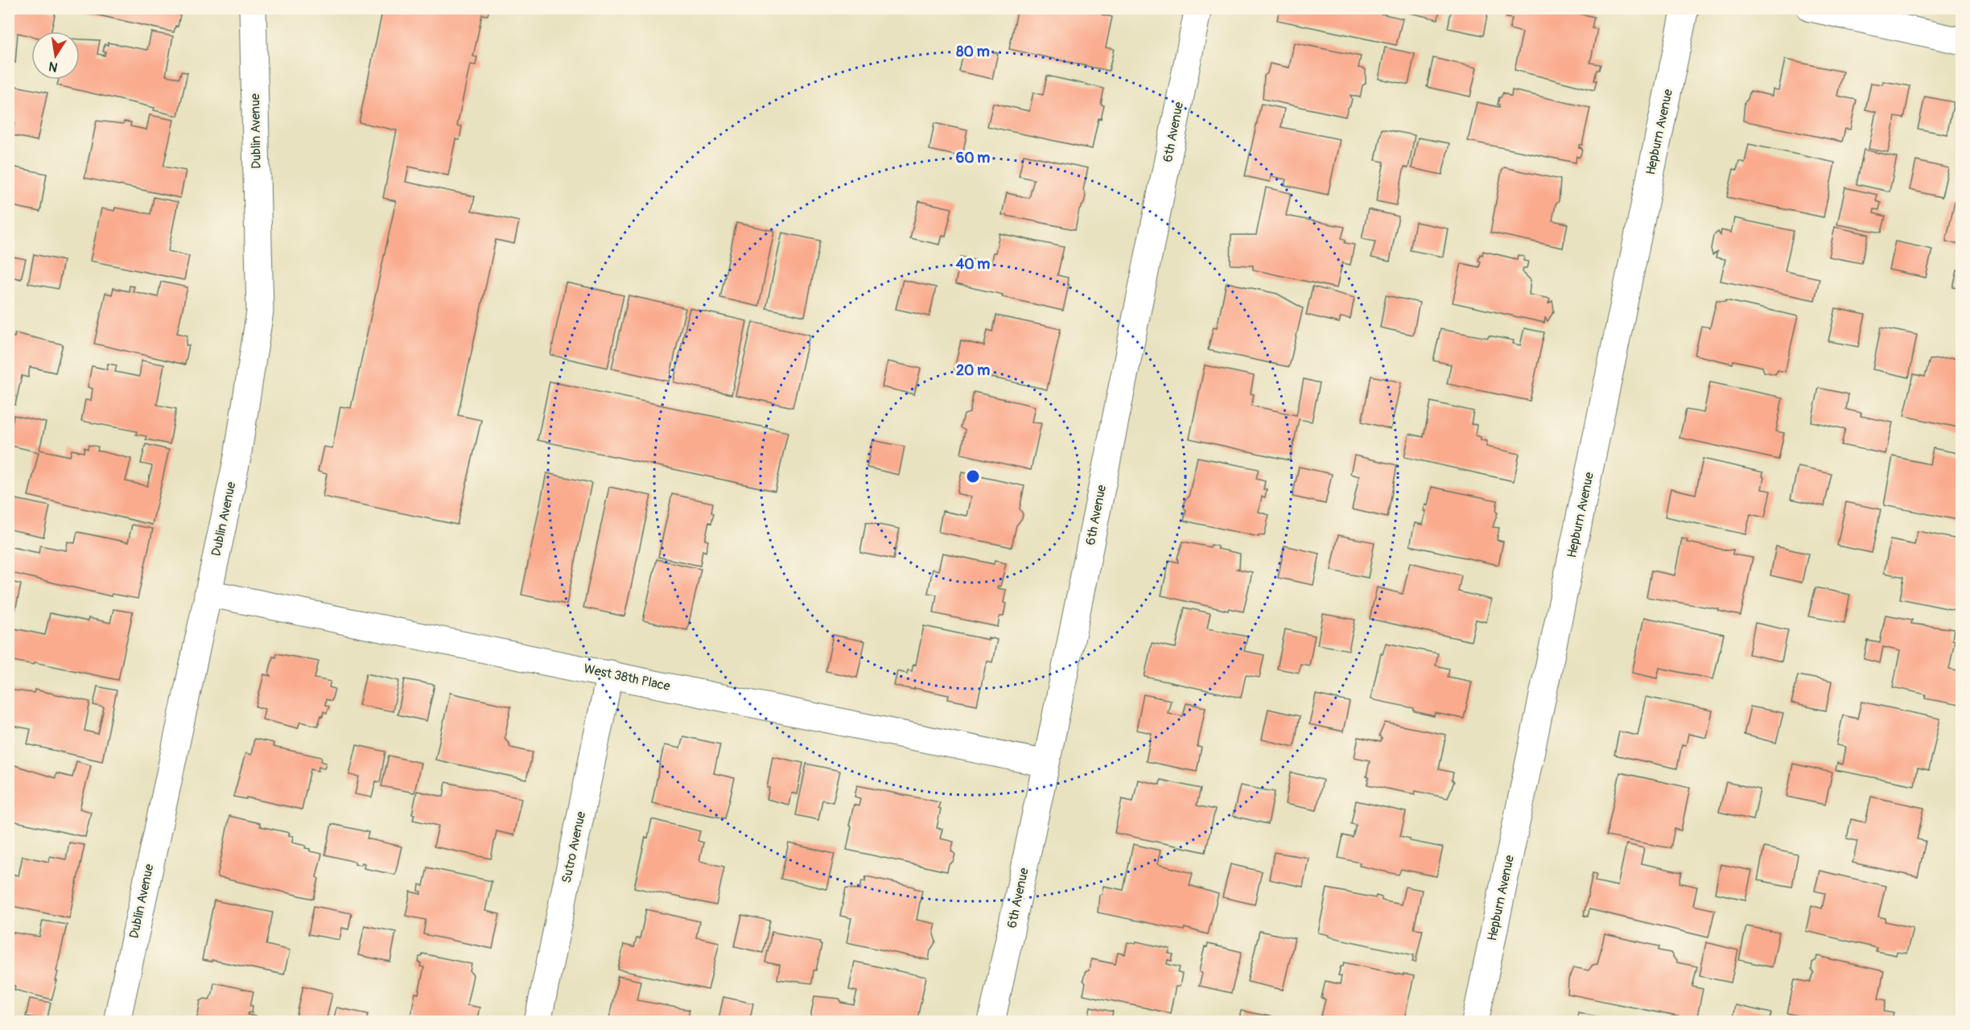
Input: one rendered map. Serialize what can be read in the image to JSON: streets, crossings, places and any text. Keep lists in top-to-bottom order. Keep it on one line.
{"streets":{"street":["Dublin Avenue","6th Avenue","Hepburn Avenue","West 38th Place","Sutro Avenue"]},"crossings":[["Dublin Avenue","West 38th Place"],["6th Avenue","West 38th Place"],["West 38th Place","Sutro Avenue"]],"north":"bottom","rings":["80 m","60 m","40 m","20 m"]}
